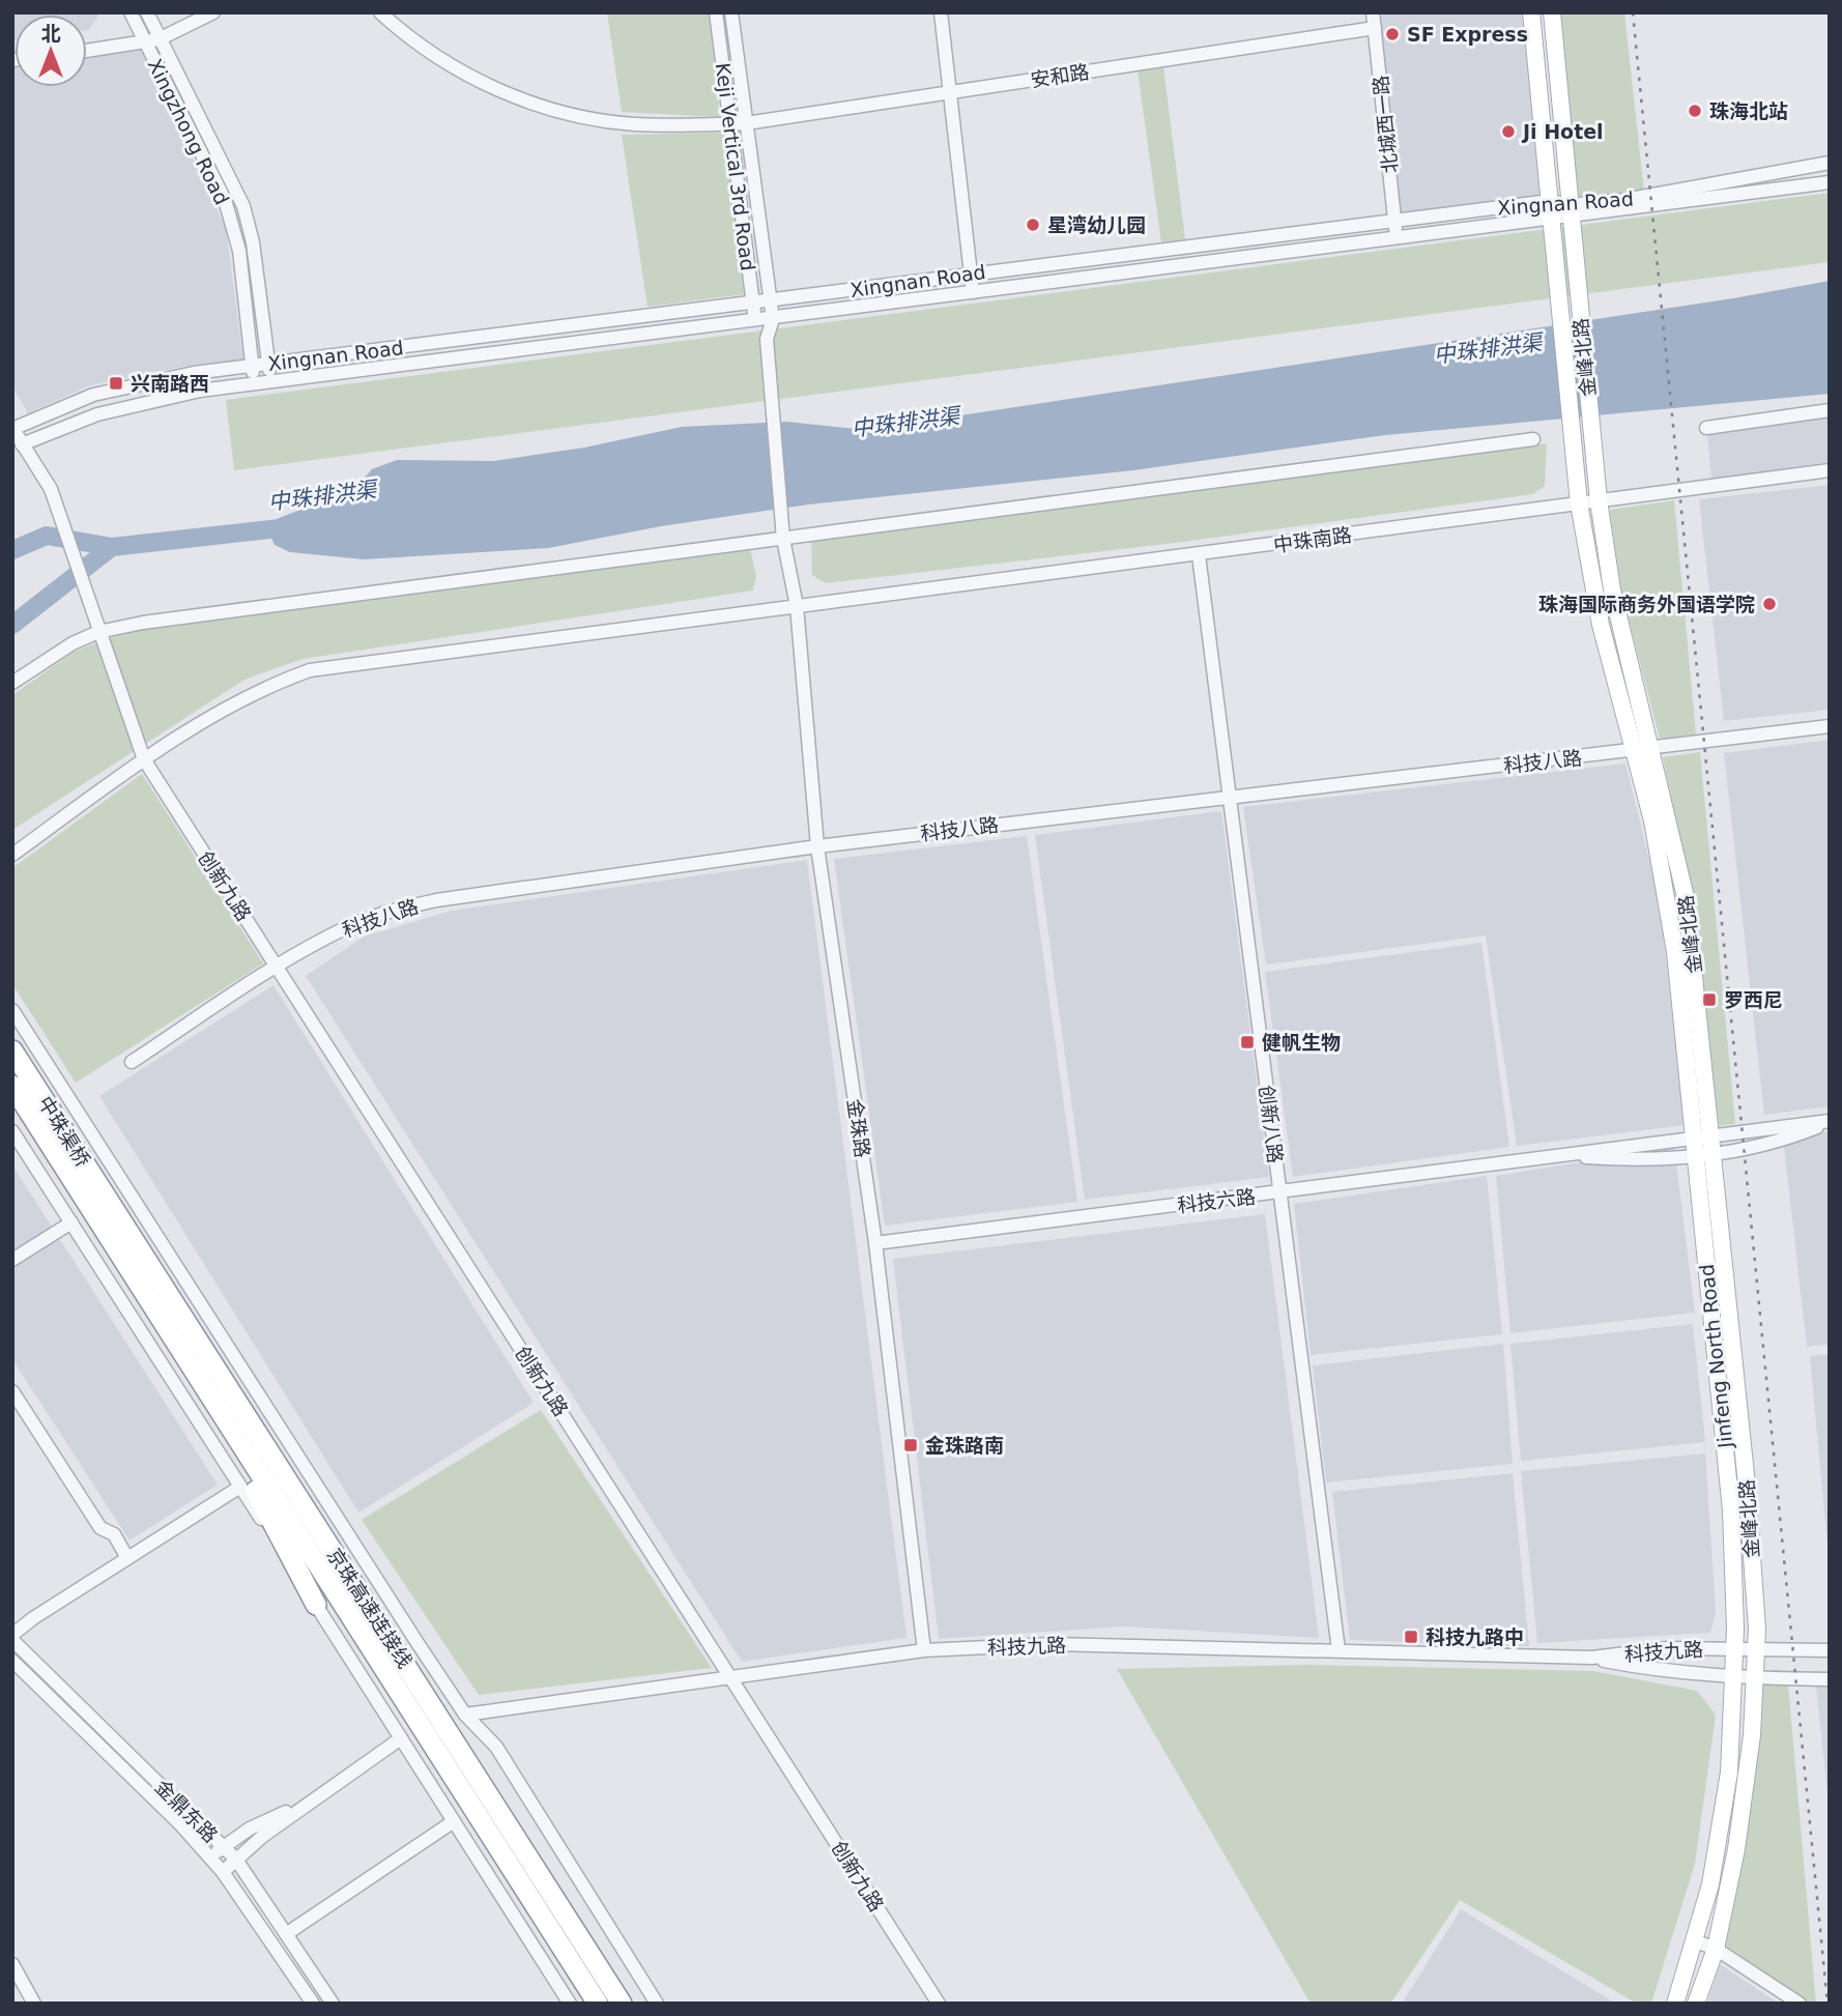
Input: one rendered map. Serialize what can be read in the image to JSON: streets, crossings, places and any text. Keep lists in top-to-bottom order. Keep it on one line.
{"streets":{"highway":["中珠渠桥","京珠高速连接线"],"main road":["金峰北路","Jinfeng North Road"],"street":["安和路","北城西一路","Xingzhong Road","Keji Vertical 3rd Road","Xingnan Road","中珠南路","科技八路","创新九路","创新八路","金珠路","科技六路","科技九路","金鼎东路"]},"crossings":[["安和路","北城西一路"],["安和路","Keji Vertical 3rd Road"],["北城西一路","Xingnan Road"],["Xingzhong Road","Xingnan Road"],["Keji Vertical 3rd Road","Xingnan Road"],["Xingnan Road","金峰北路"],["Xingnan Road","创新九路"],["金峰北路","中珠南路"],["金峰北路","科技八路"],["金峰北路","科技六路"],["金峰北路","Jinfeng North Road"],["金峰北路","科技九路"],["中珠南路","创新九路"],["中珠南路","创新八路"],["中珠南路","金珠路"],["科技八路","创新九路"],["科技八路","创新八路"],["科技八路","金珠路"],["创新九路","科技九路"],["创新八路","科技六路"],["创新八路","科技九路"],["金珠路","科技六路"],["金珠路","科技九路"],["中珠渠桥","京珠高速连接线"],["科技六路","Jinfeng North Road"],["Jinfeng North Road","科技九路"]],"water":["中珠排洪渠"],"places":{"other":["SF Express","珠海北站","Ji Hotel","星湾幼儿园","珠海国际商务外国语学院"],"transit":["兴南路西","罗西尼","健帆生物","金珠路南","科技九路中"]},"north":"top"}
